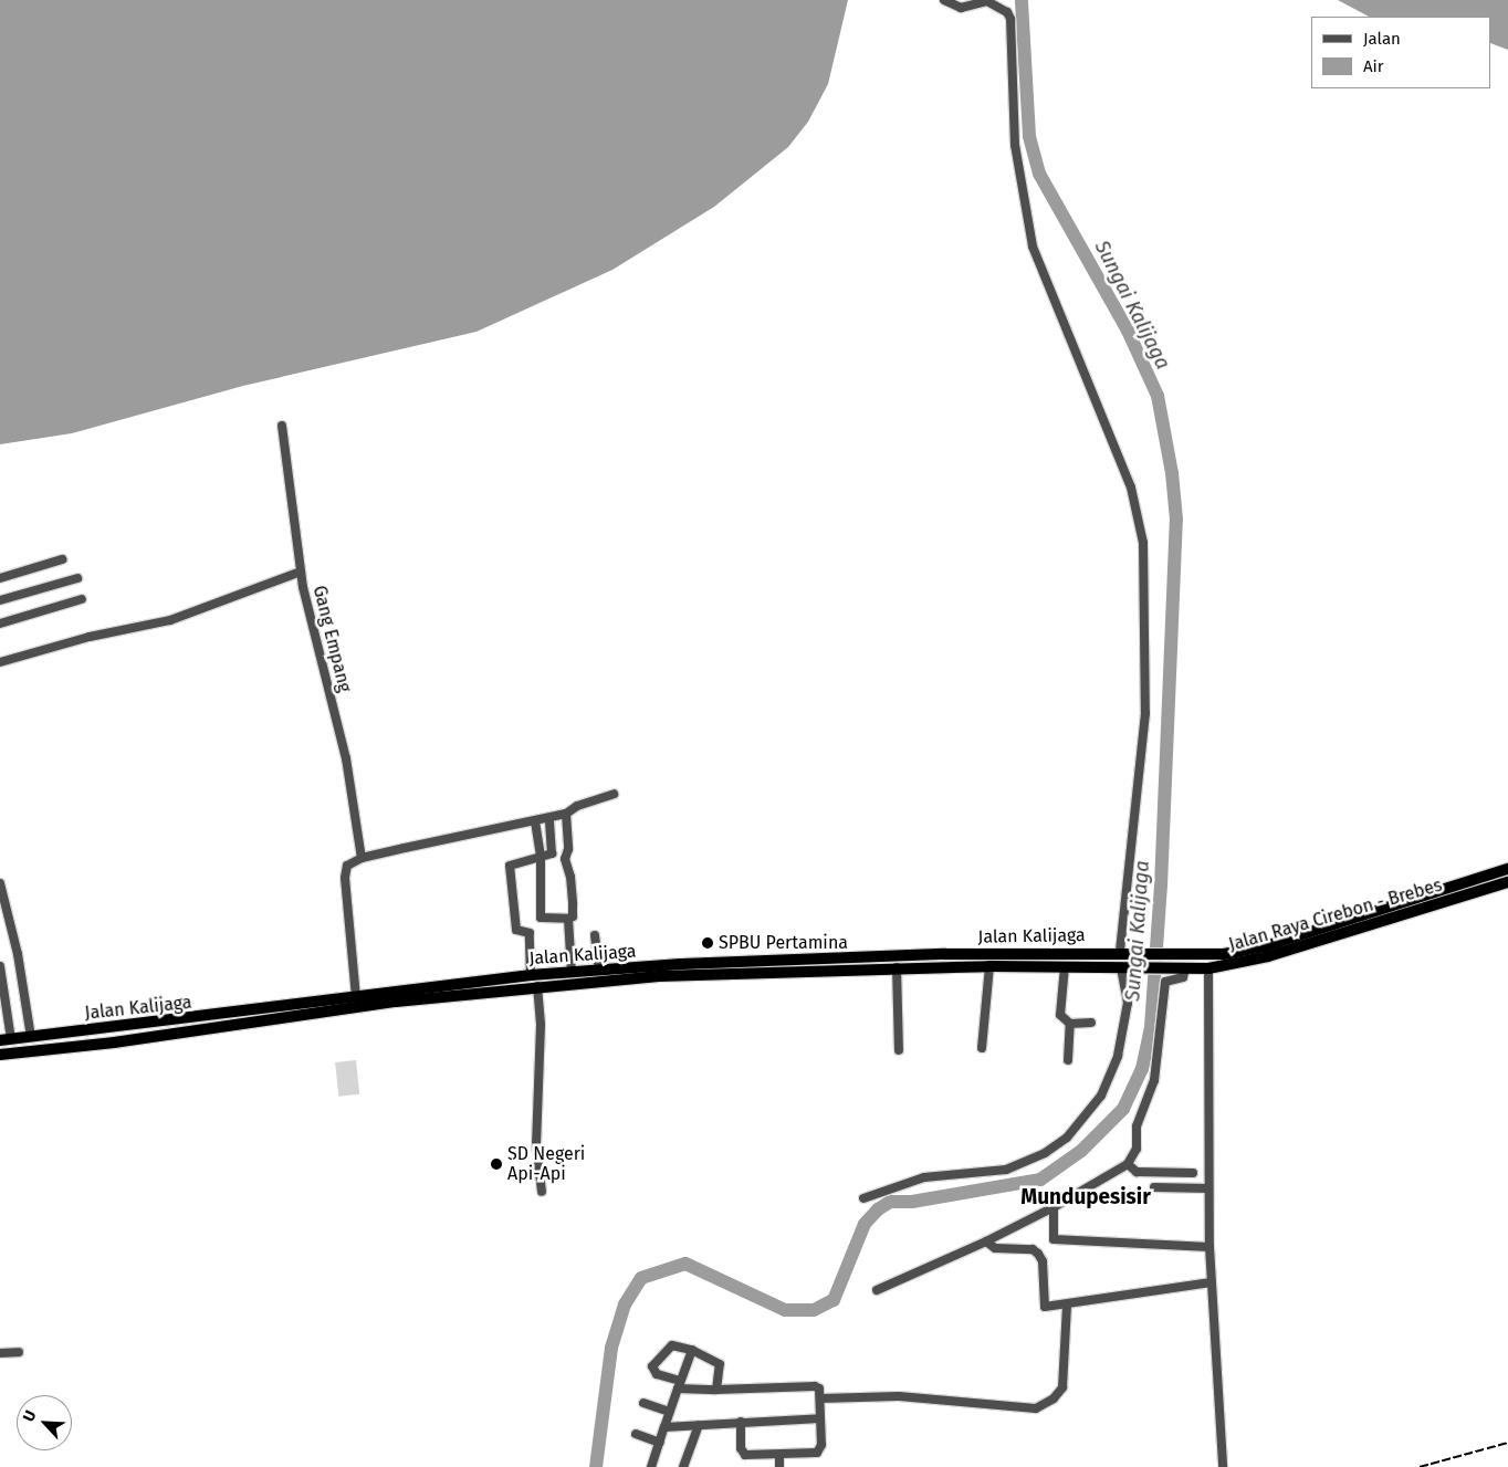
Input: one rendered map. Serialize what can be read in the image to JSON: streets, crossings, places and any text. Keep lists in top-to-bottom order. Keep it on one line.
{"streets":{"highway":["Jalan Raya Cirebon - Brebes","Jalan Kalijaga"],"street":["Gang Empang"]},"crossings":[["Jalan Raya Cirebon - Brebes","Jalan Kalijaga"]],"districts":["Mundupesisir"],"water":["Sungai Kalijaga"],"places":["SPBU Pertamina","SD Negeri Api-Api"],"legend":["Jalan","Air"],"north":"top left"}
